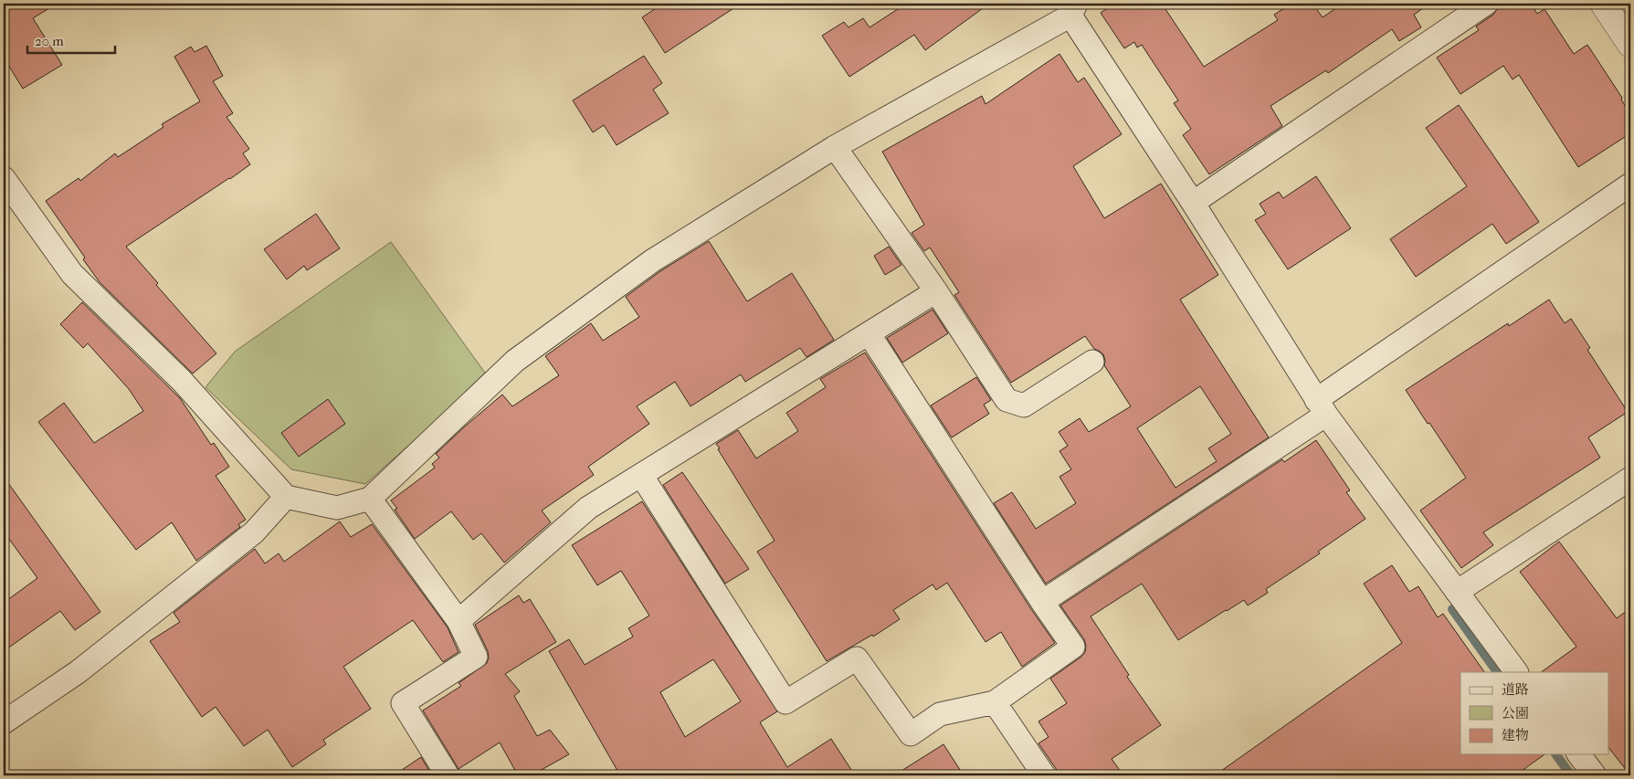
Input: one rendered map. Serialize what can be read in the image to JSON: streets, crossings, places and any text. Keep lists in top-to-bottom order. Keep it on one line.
{"legend":["道路","公園","建物"],"scale_bar":"20 m"}
